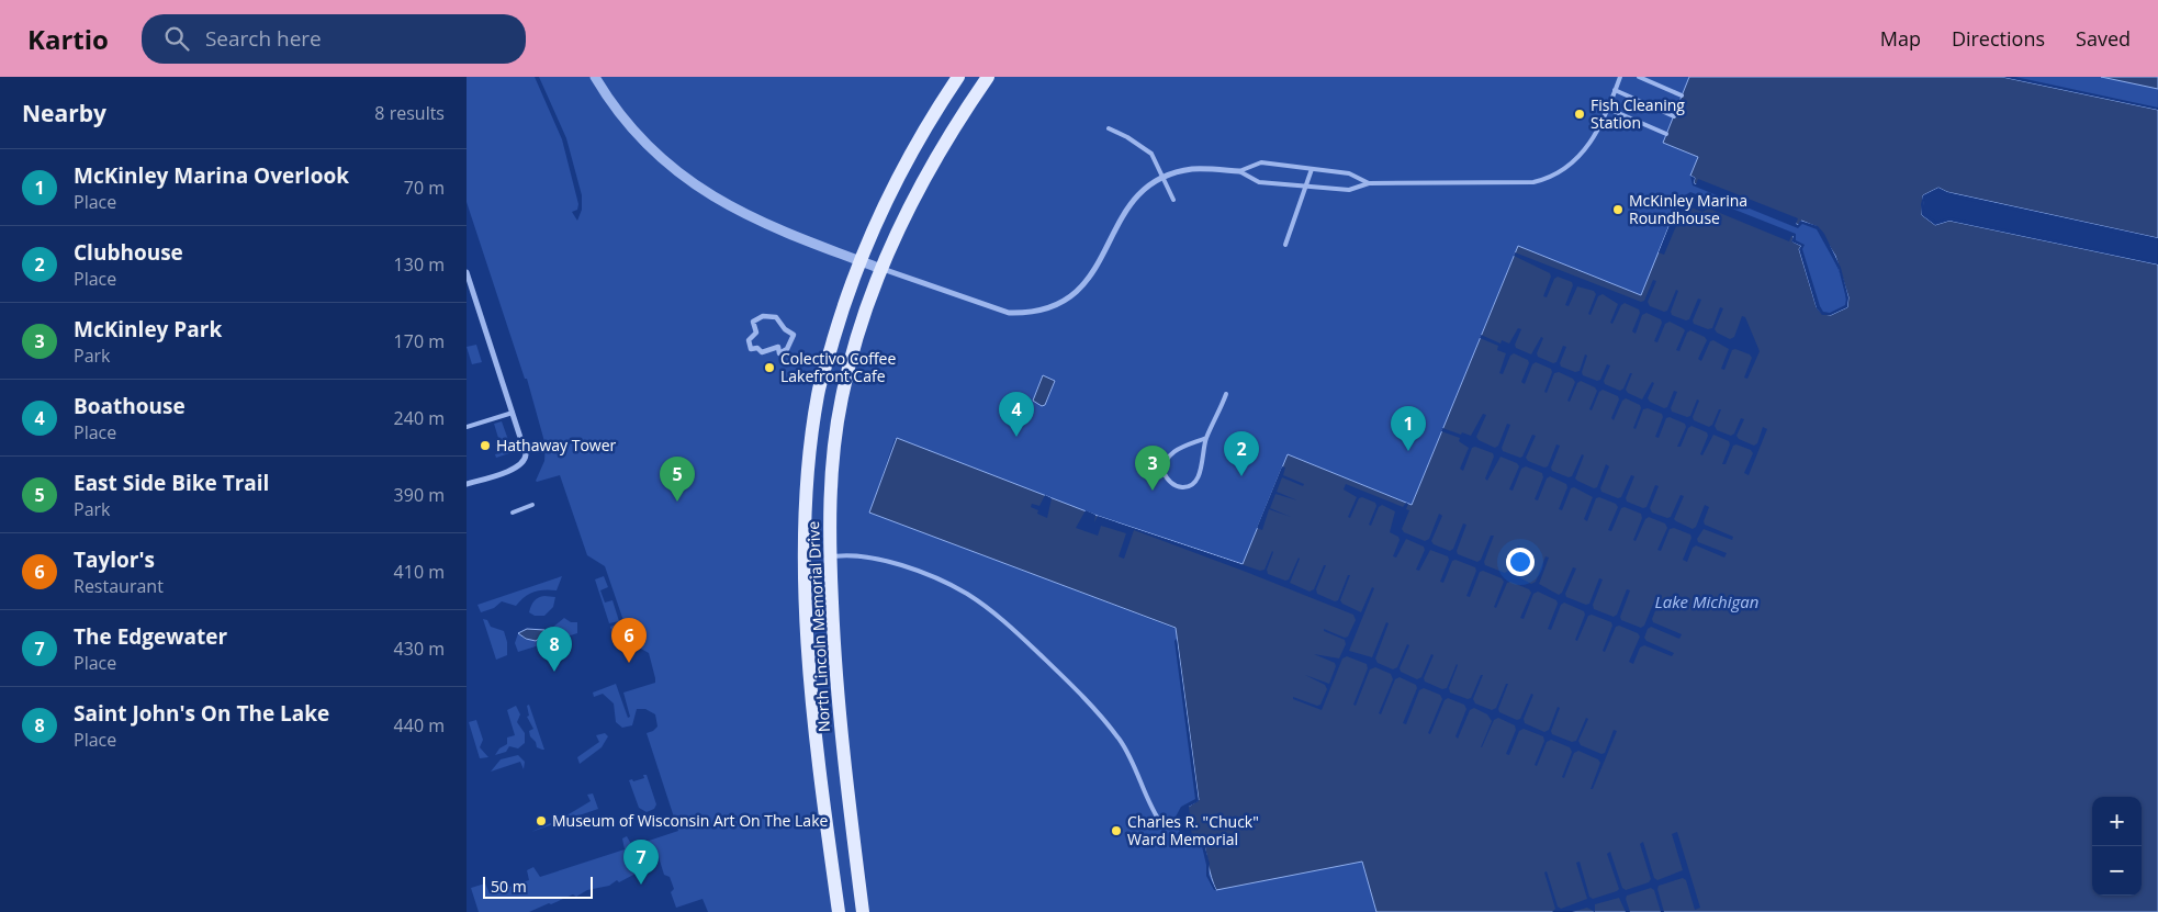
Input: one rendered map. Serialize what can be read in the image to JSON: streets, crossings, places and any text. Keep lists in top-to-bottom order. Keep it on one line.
{"streets":{"main road":["North Lincoln Memorial Drive"]},"water":["Lake Michigan"],"places":["Fish Cleaning Station","McKinley Marina Roundhouse","Colectivo Coffee Lakefront Cafe","Hathaway Tower","Museum of Wisconsin Art On The Lake","Charles R. \"Chuck\" Ward Memorial"],"scale_bar":"50 m","page":{"header":"Kartio","search":"Search here","nav":["Map","Directions","Saved"],"heading":["Nearby","8 results"],"list":[{"mark":"1","name":"McKinley Marina Overlook","note":"Place","value":"70 m"},{"mark":"2","name":"Clubhouse","note":"Place","value":"130 m"},{"mark":"3","name":"McKinley Park","note":"Park","value":"170 m"},{"mark":"4","name":"Boathouse","note":"Place","value":"240 m"},{"mark":"5","name":"East Side Bike Trail","note":"Park","value":"390 m"},{"mark":"6","name":"Taylor's","note":"Restaurant","value":"410 m"},{"mark":"7","name":"The Edgewater","note":"Place","value":"430 m"},{"mark":"8","name":"Saint John's On The Lake","note":"Place","value":"440 m"}],"pins":["4","1","2","3","5","6","8","7"],"map_buttons":["+","−"],"scale":"50 m"}}
